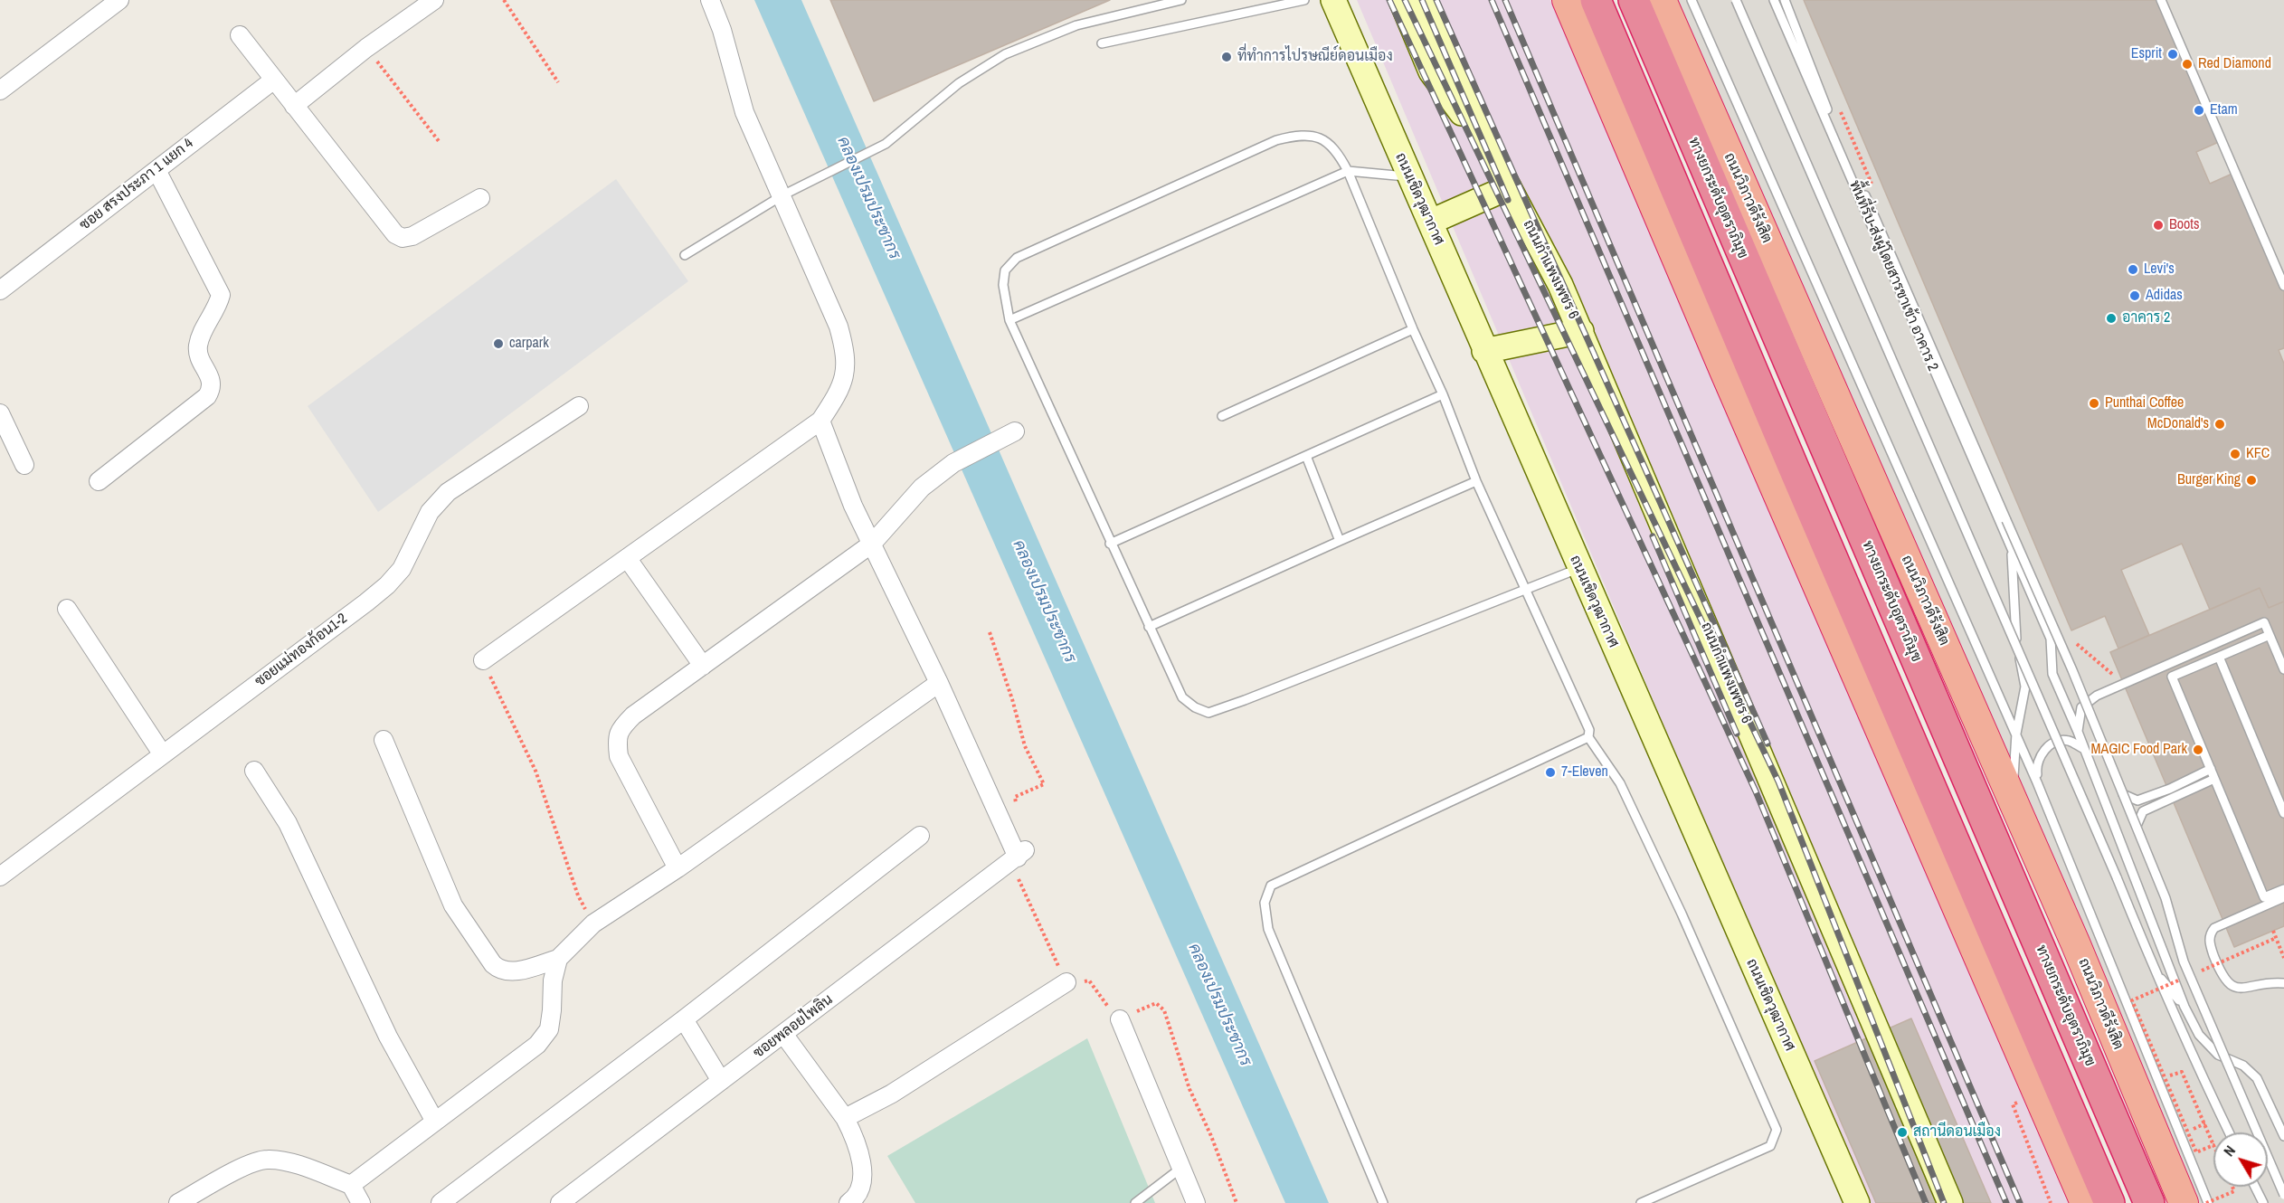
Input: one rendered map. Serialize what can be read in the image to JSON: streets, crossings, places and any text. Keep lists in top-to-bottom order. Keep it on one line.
{"streets":{"highway":["ทางยกระดับอุตราภิมุข","ถนนวิภาวดีรังสิต"],"main road":["ถนนเชิดวุฒากาศ","ถนนกำแพงเพชร 6"],"street":["ซอย สรงประภา 1 แยก 4","ซอยแม่ทองก้อน1-2","ซอยพลอยไพลิน"],"lane":["พื้นที่รับ-ส่งผู้โดยสารขาเข้า อาคาร 2"]},"water":["คลองเปรมประชากร"],"places":["Esprit","ที่ทำการไปรษณีย์ดอนเมือง","Red Diamond","Etam","Boots","Levi's","Adidas","อาคาร 2","carpark","Punthai Coffee","McDonald's","KFC","Burger King","MAGIC Food Park","7-Eleven","สถานีดอนเมือง"],"north":"top left"}
